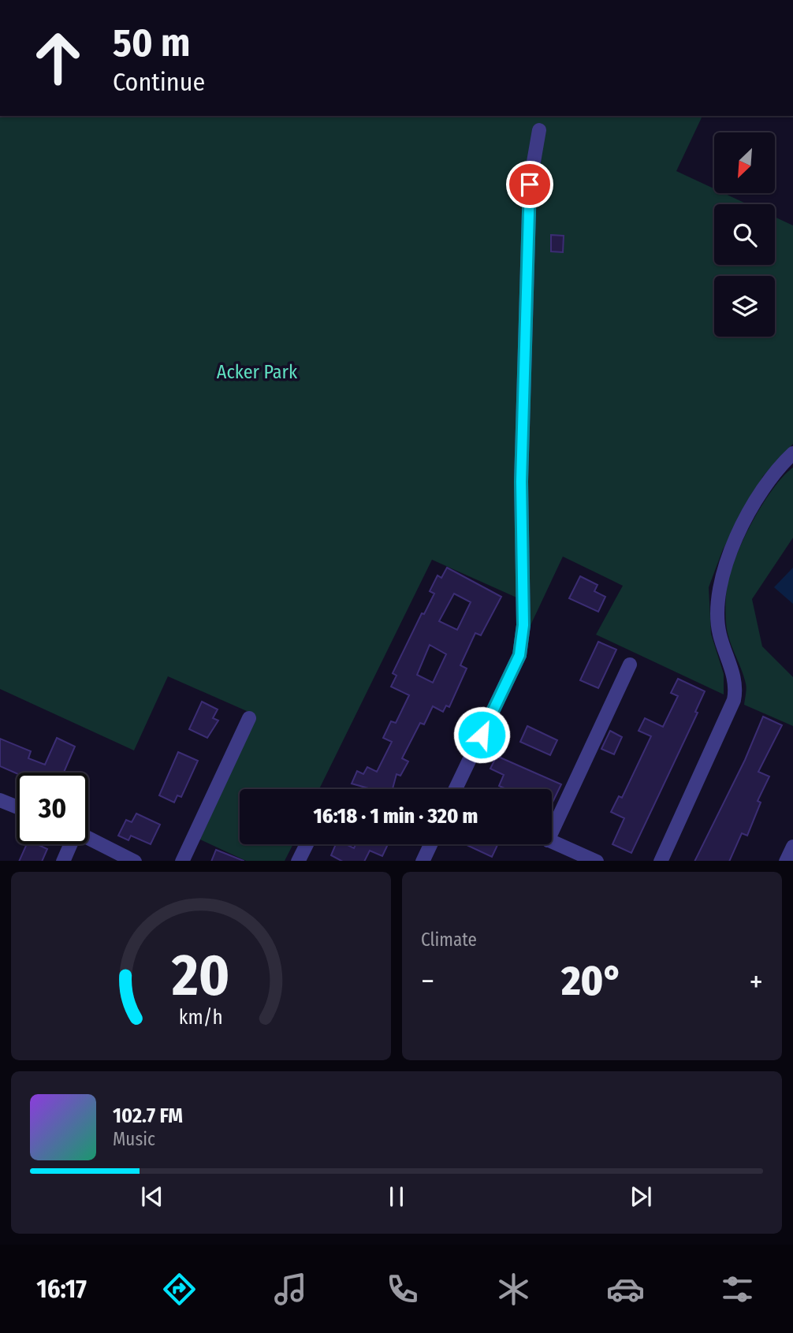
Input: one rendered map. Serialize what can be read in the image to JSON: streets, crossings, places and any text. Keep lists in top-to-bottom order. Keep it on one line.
{"parks":["Acker Park"],"north":"bottom left","page":{"turn":["50 m","Continue"],"limit":"30","trip":"16:18 · 1 min · 320 m","tile":"Climate","heat":["−","20°","+"],"song":["102.7 FM","Music"],"tabs":"16:17","gauge":["20","km/h"]}}
